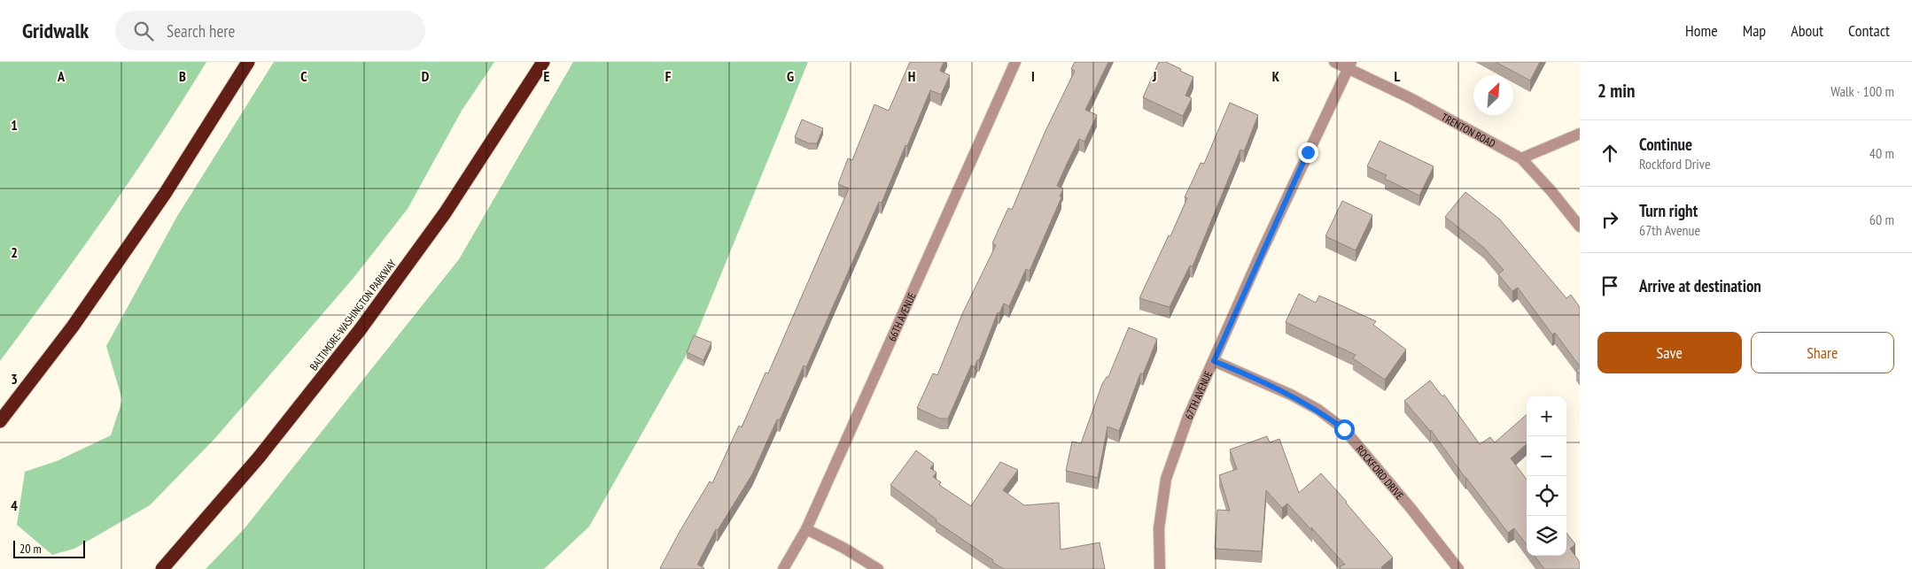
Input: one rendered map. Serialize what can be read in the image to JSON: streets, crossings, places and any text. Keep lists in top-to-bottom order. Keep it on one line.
{"streets":{"highway":["BALTIMORE-WASHINGTON PARKWAY"],"street":["TRENTON ROAD","66TH AVENUE","67TH AVENUE","ROCKFORD DRIVE"]},"crossings":[["TRENTON ROAD","67TH AVENUE"],["67TH AVENUE","ROCKFORD DRIVE"]],"scale_bar":"20 m","north":"top right","page":{"header":"Gridwalk","search":"Search here","nav":["Home","Map","About","Contact"],"heading":["2 min","Walk · 100 m"],"list":[["Continue","Rockford Drive","40 m"],["Turn right","67th Avenue","60 m"],"Arrive at destination"],"buttons":["Save","Share"],"map_buttons":["+","−"],"scale":"20 m"},"grid":{"columns":["A","B","C","D","E","F","G","H","I","J","K","L"],"rows":["1","2","3","4"]}}
